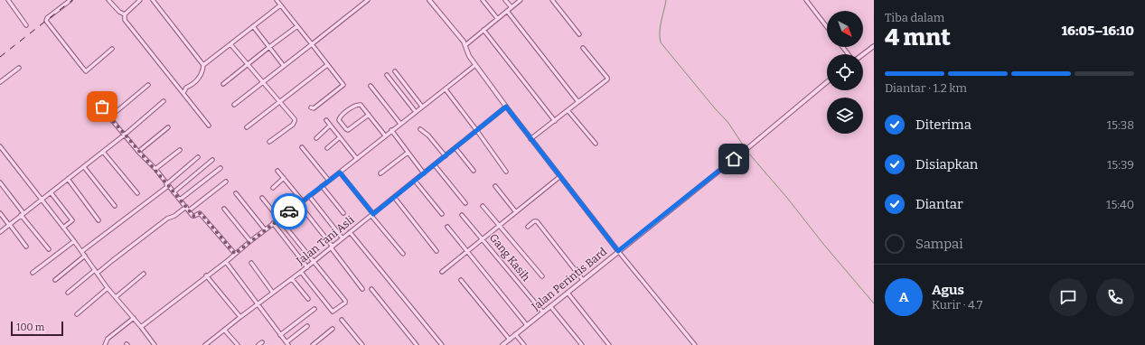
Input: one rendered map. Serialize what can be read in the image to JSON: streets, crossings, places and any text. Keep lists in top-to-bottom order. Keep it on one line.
{"streets":{"street":["Jalan Tani Asli","Gang Kasih","Jalan Perintis Bard"]},"crossings":[["Gang Kasih","Jalan Perintis Bard"]],"scale_bar":"100 m","north":"bottom right","page":{"heading":["4 mnt","Tiba dalam","16:05–16:10"],"panel":["Agus","Kurir · 4.7"],"bar":"Diantar · 1.2 km","list":[["Diterima","15:38"],["Disiapkan","15:39"],["Diantar","15:40"],"Sampai"],"round":"A","scale":"100 m"}}
